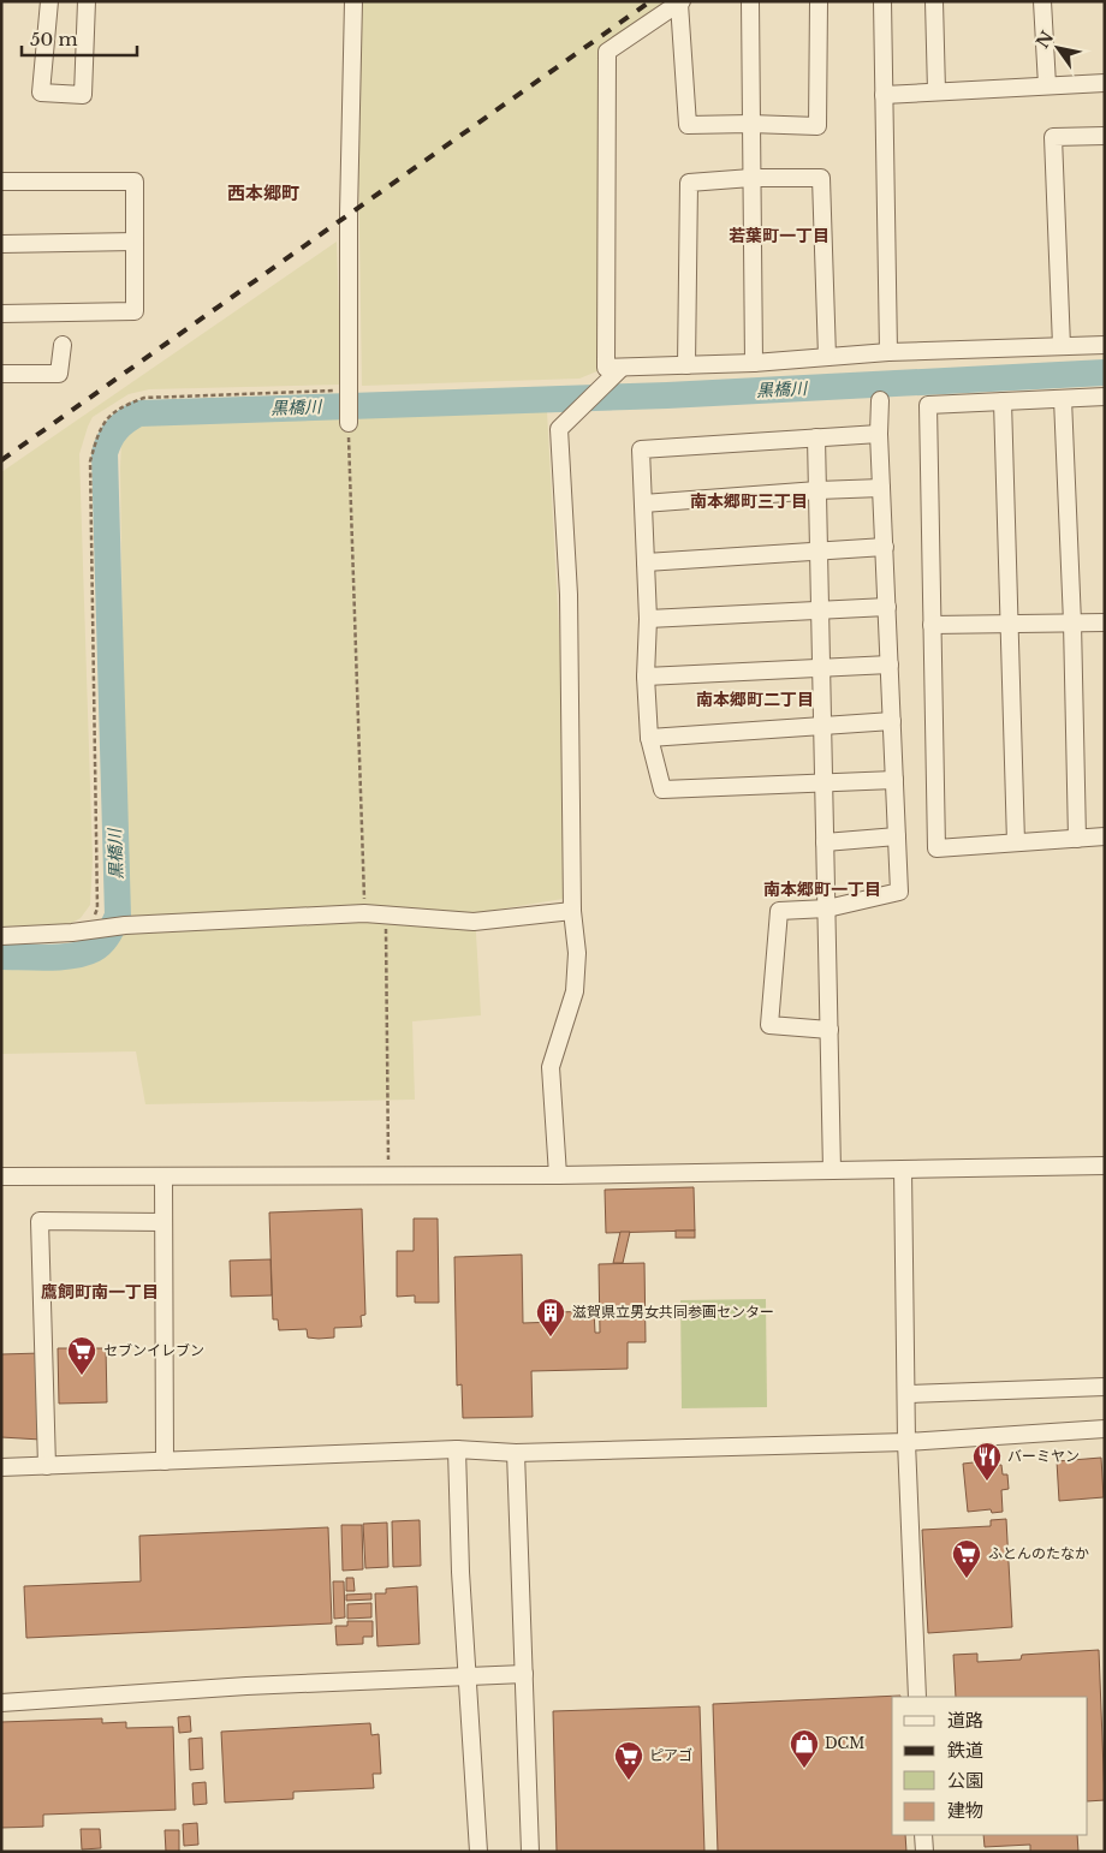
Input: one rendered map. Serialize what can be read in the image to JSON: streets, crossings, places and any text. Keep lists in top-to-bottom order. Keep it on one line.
{"districts":["西本郷町","若葉町一丁目","南本郷町三丁目","南本郷町二丁目","南本郷町一丁目","鷹飼町南一丁目"],"water":["黒橋川"],"places":{"building":["滋賀県立男女共同参画センター"],"supermarket":["セブンイレブン","ふとんのたなか","ピアゴ"],"restaurant":["バーミヤン"],"shop":["DCM"]},"legend":["道路","鉄道","公園","建物"],"scale_bar":"50 m","north":"top left"}
